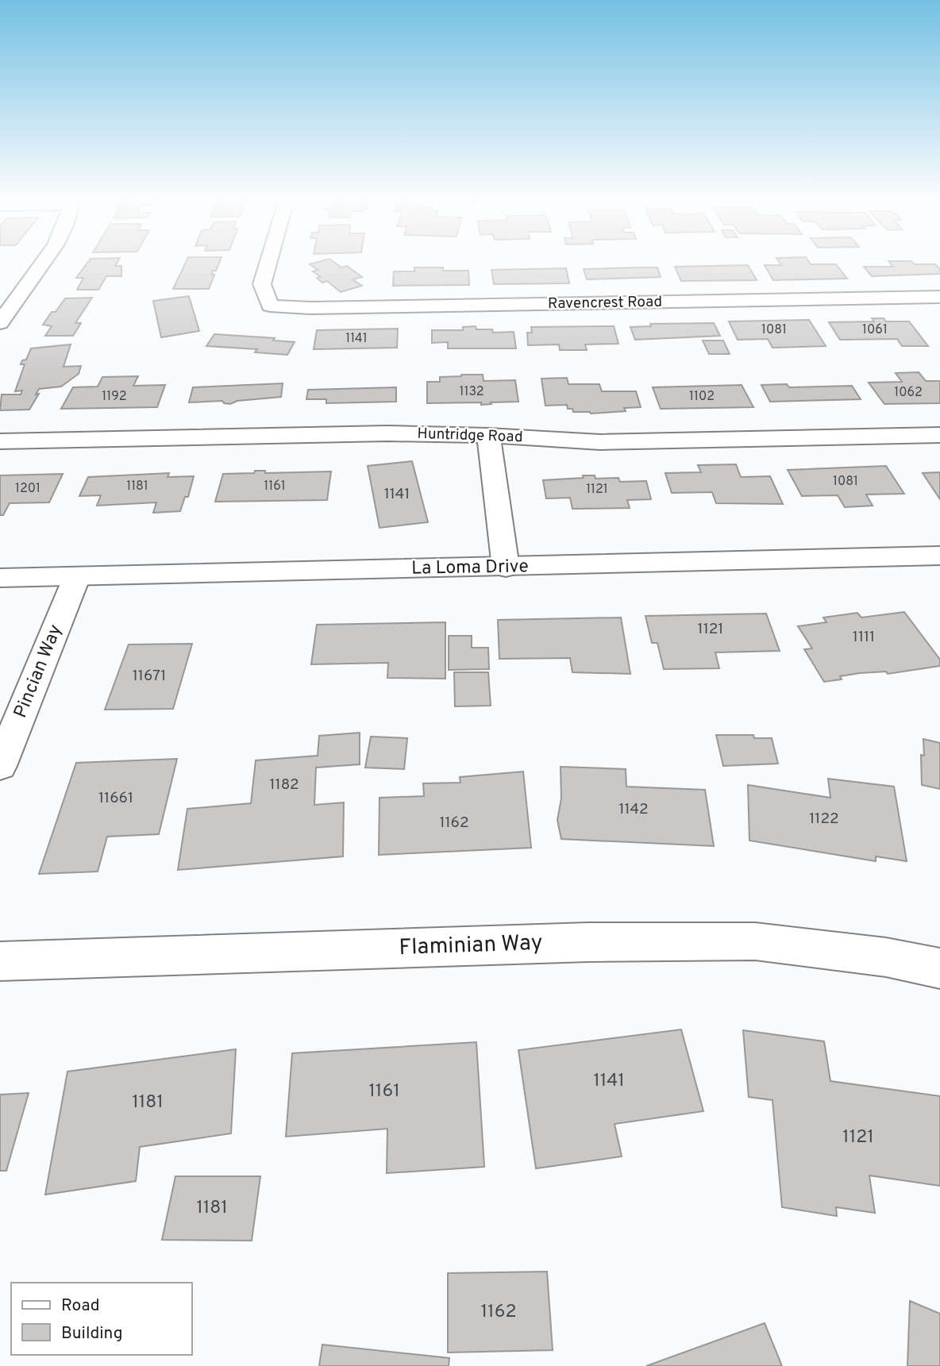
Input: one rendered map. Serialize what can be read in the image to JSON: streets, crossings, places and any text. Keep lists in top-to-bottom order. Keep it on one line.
{"streets":{"street":["Ravencrest Road","Huntridge Road","La Loma Drive","Pincian Way","Flaminian Way"]},"crossings":[["La Loma Drive","Pincian Way"]],"house_numbers":["1081","1061","1141","1132","1062","1192","1102","1081","1181","1161","1201","1121","1141","1121","1111","11671","1182","11661","1142","1122","1162","1141","1161","1181","1121","1181","1162"],"legend":["Road","Building"]}
